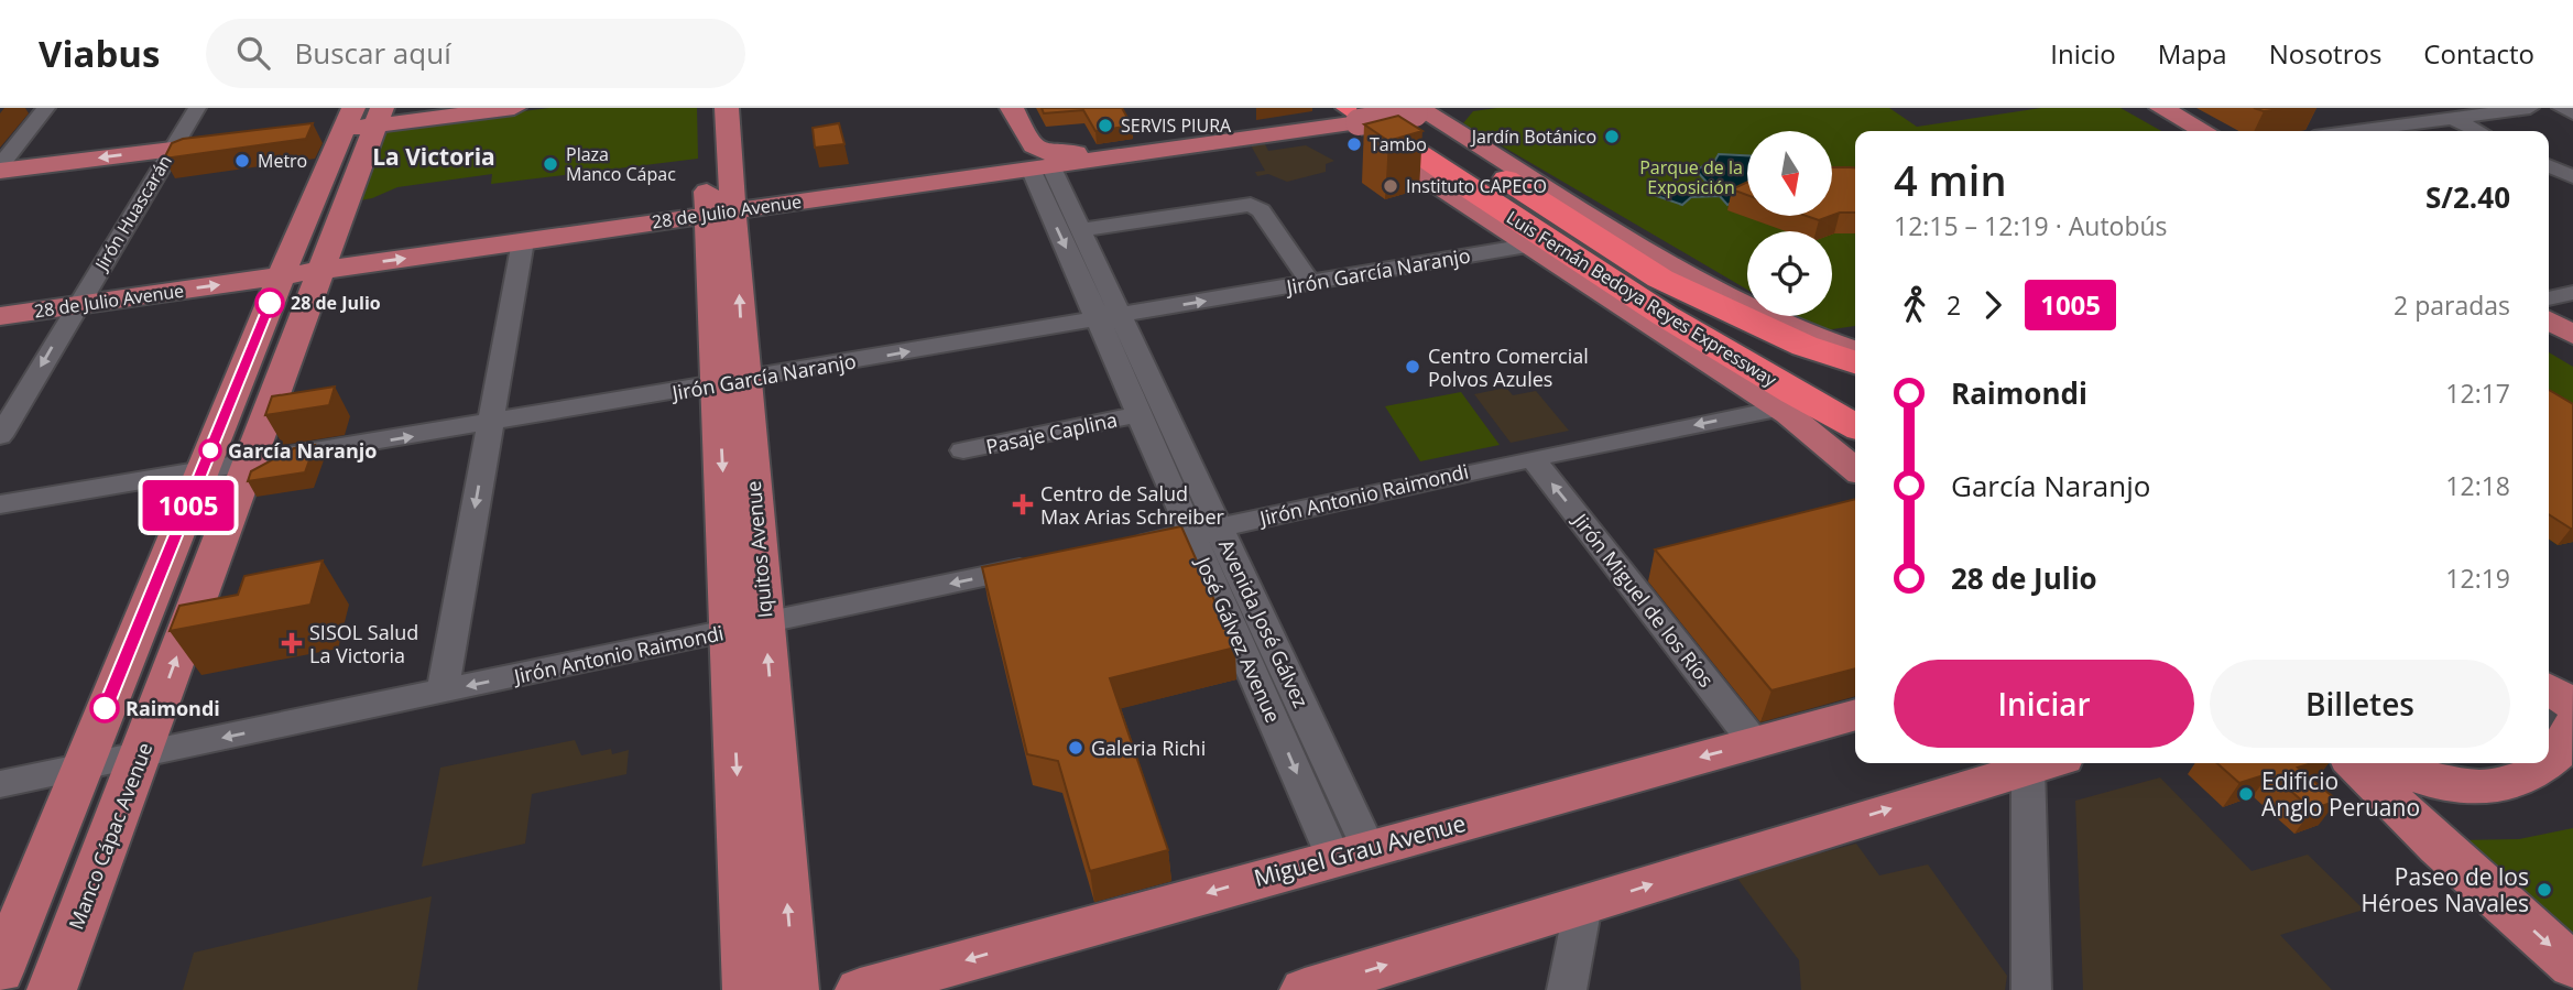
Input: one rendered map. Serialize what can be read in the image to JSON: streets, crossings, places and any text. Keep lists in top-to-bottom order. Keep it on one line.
{"streets":{"highway":["Luis Fernán Bedoya Reyes Expressway"],"main road":["28 de Julio Avenue","Iquitos Avenue","José Gálvez Avenue","Manco Cápac Avenue","Miguel Grau Avenue"],"street":["Jirón Huascarán","Jirón García Naranjo","Pasaje Caplina","Jirón Antonio Raimondi","Jirón Miguel de los Ríos","Avenida José Gálvez"]},"crossings":[["28 de Julio Avenue","Jirón Huascarán"],["28 de Julio Avenue","Luis Fernán Bedoya Reyes Expressway"],["28 de Julio Avenue","Iquitos Avenue"],["28 de Julio Avenue","José Gálvez Avenue"],["28 de Julio Avenue","Manco Cápac Avenue"],["Jirón García Naranjo","Iquitos Avenue"],["Jirón García Naranjo","Avenida José Gálvez"],["Jirón García Naranjo","José Gálvez Avenue"],["Jirón García Naranjo","Manco Cápac Avenue"],["Pasaje Caplina","José Gálvez Avenue"],["Jirón Antonio Raimondi","Iquitos Avenue"],["Jirón Antonio Raimondi","Jirón Miguel de los Ríos"],["Jirón Antonio Raimondi","Avenida José Gálvez"],["Jirón Antonio Raimondi","José Gálvez Avenue"],["Jirón Antonio Raimondi","Manco Cápac Avenue"],["Jirón Miguel de los Ríos","Miguel Grau Avenue"],["Avenida José Gálvez","José Gálvez Avenue"],["Avenida José Gálvez","Miguel Grau Avenue"]],"one_way":["Jirón Huascarán","Jirón García Naranjo","Jirón Antonio Raimondi","Jirón Miguel de los Ríos"],"districts":["La Victoria"],"parks":["Parque de la Exposición"],"places":{"other":["SERVIS PIURA","Jardín Botánico","Tambo","Metro","Plaza Manco Cápac","Instituto CAPECO","28 de Julio","Centro Comercial Polvos Azules","García Naranjo","Raimondi","Galeria Richi","Edificio Anglo Peruano","Paseo de los Héroes Navales"],"health":["Centro de Salud Max Arias Schreiber","SISOL Salud La Victoria"]},"lines":["bus line 1005"],"north":"bottom","page":{"header":"Viabus","search":"Buscar aquí","nav":["Inicio","Mapa","Nosotros","Contacto"],"on_map":"1005","heading":["4 min","12:15 – 12:19 · Autobús","S/2.40"],"legs":["2","1005","2 paradas"],"list":[{"name":"Raimondi","value":"12:17"},{"name":"García Naranjo","value":"12:18"},{"name":"28 de Julio","value":"12:19"}],"buttons":["Iniciar","Billetes"]}}
